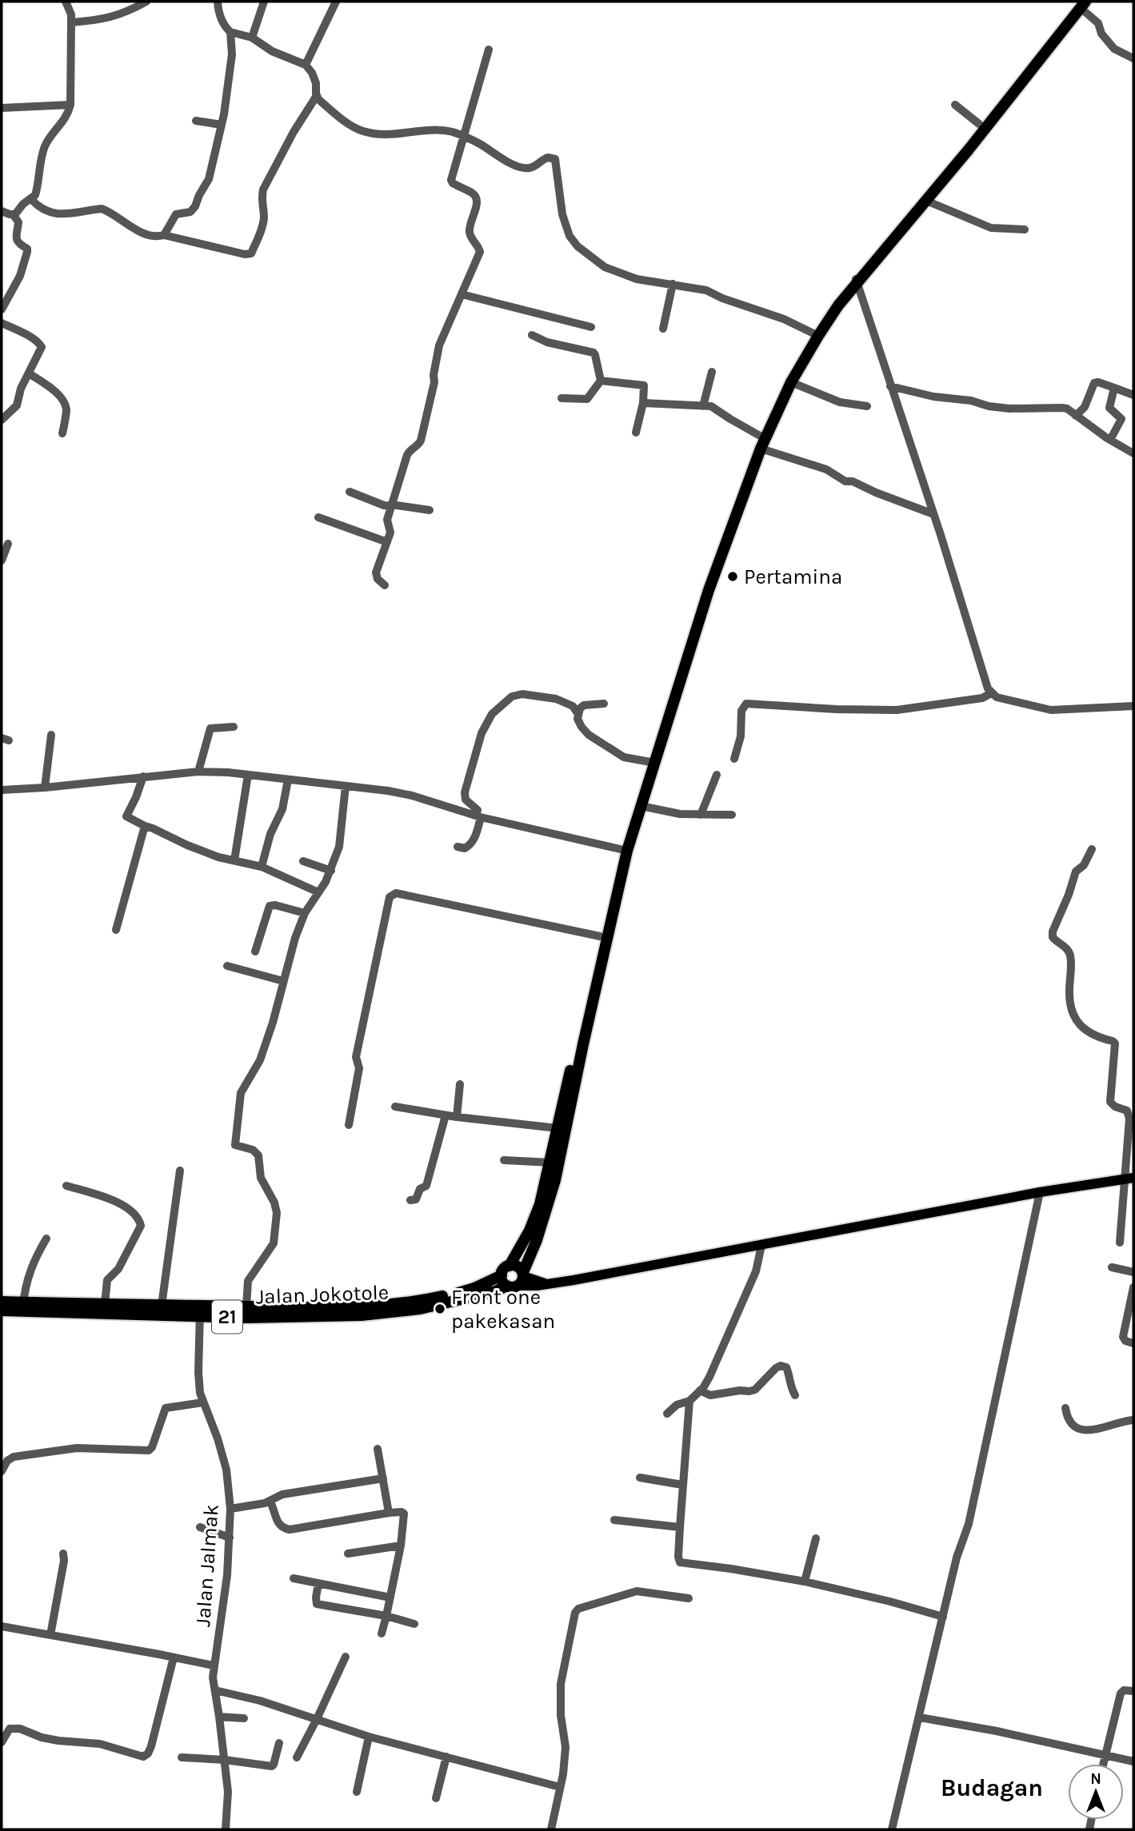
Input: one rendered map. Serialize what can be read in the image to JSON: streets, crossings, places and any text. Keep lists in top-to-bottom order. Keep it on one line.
{"streets":{"highway":["Jalan Jokotole","21"],"street":["Jalan Jalmak"]},"crossings":[["Jalan Jokotole","Jalan Jalmak"]],"districts":["Budagan"],"places":["Pertamina","Front one pakekasan"],"north":"top"}
